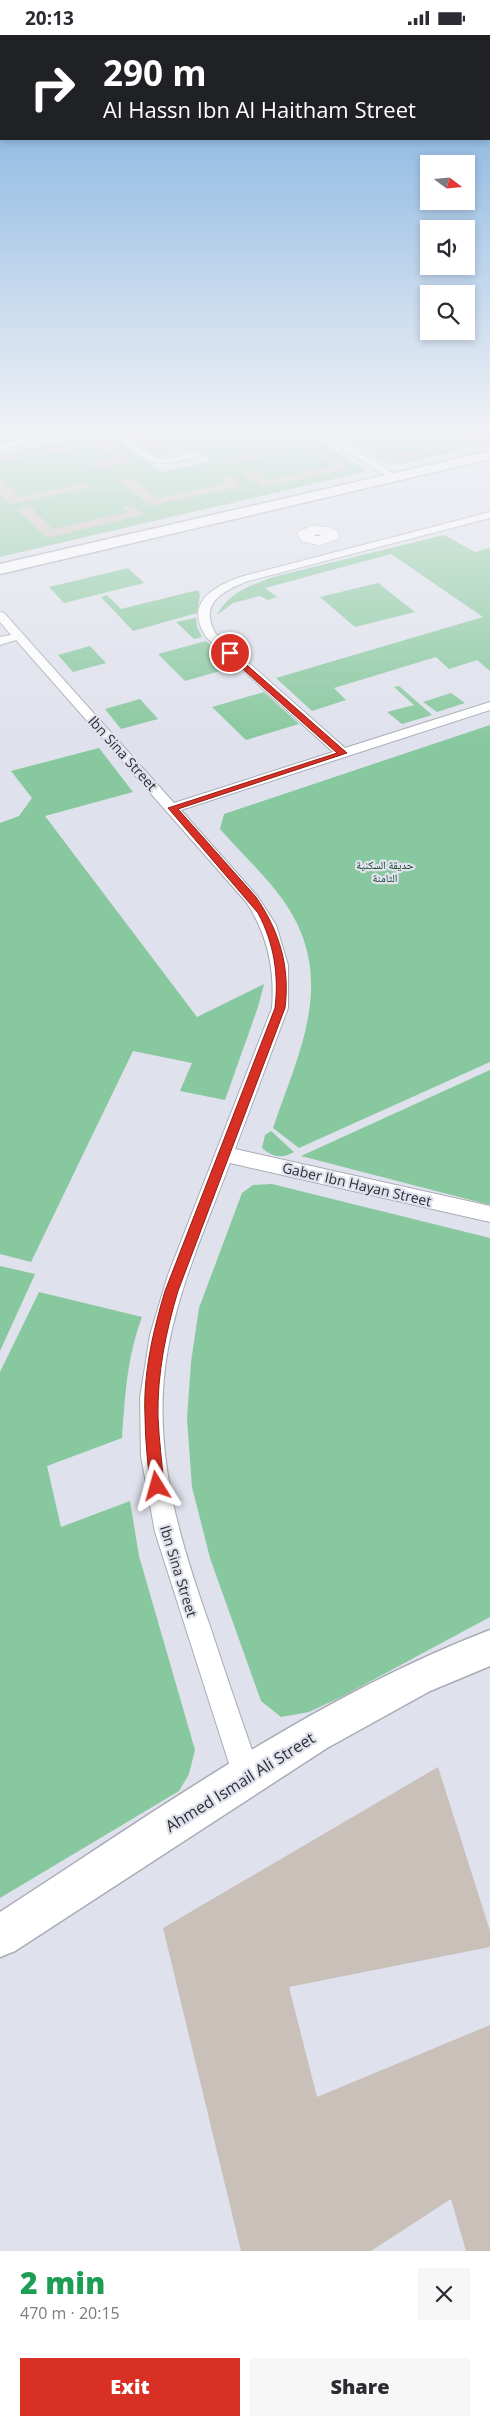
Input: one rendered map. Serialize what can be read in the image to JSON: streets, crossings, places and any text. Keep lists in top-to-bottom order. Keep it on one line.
{"streets":{"main road":["Ahmed Ismail Ali Street"],"street":["Ibn Sina Street","Gaber Ibn Hayan Street"]},"crossings":[["Ibn Sina Street","Gaber Ibn Hayan Street"],["Ibn Sina Street","Ahmed Ismail Ali Street"]],"parks":["حديقة السكنية الثامنة"],"north":"right","page":{"status":"20:13","turn":["290 m","Al Hassn Ibn Al Haitham Street"],"heading":["2 min","470 m · 20:15"],"buttons":["Exit","Share"]}}
